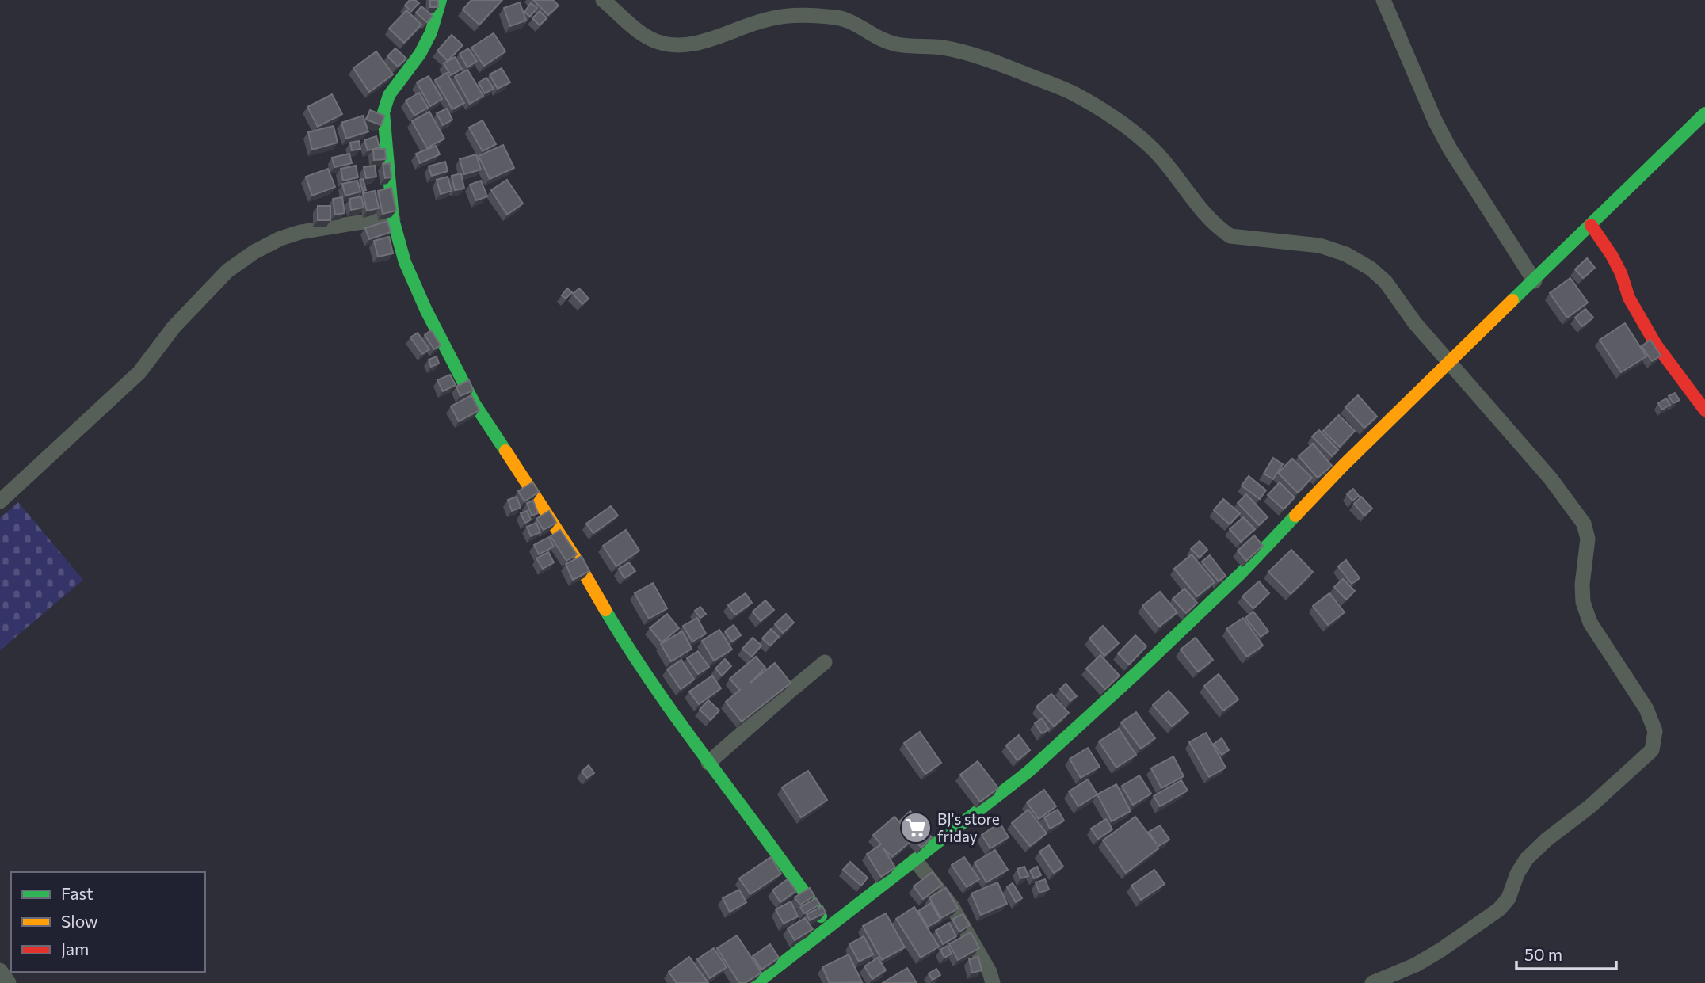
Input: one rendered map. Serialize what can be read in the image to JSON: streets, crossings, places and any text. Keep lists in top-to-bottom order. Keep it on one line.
{"places":{"supermarket":["BJ's store friday"]},"legend":["Fast","Slow","Jam"],"scale_bar":"50 m"}
